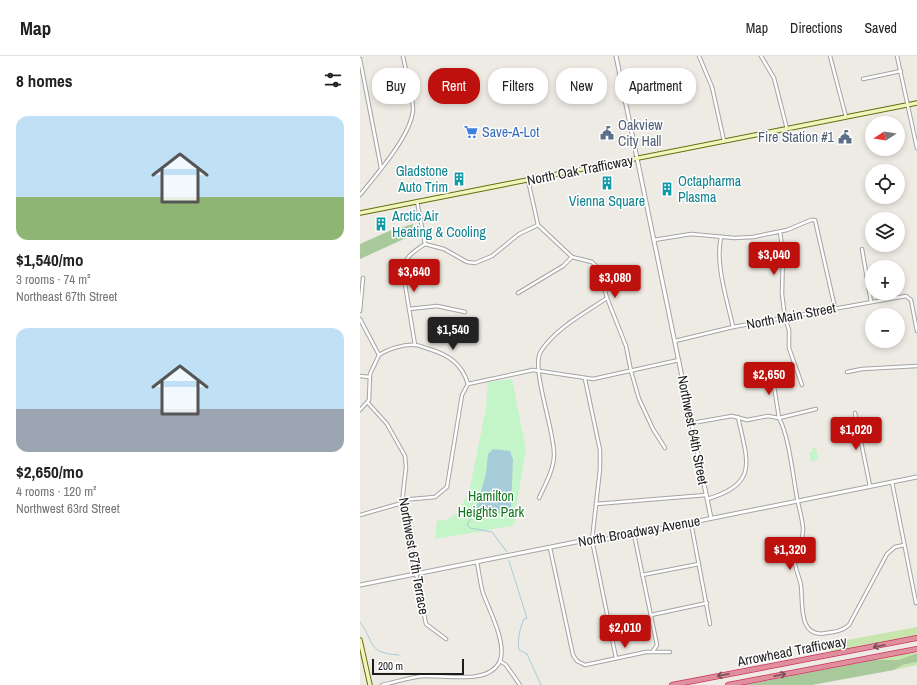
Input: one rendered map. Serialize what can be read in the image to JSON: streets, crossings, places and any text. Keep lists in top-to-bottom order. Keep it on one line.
{"streets":{"highway":["Arrowhead Trafficway"],"main road":["North Oak Trafficway"],"street":["North Main Street","Northwest 64th Street","North Broadway Avenue","Northwest 67th Terrace"]},"crossings":[["North Oak Trafficway","Northwest 64th Street"],["North Main Street","Northwest 64th Street"],["Northwest 64th Street","North Broadway Avenue"],["North Broadway Avenue","Northwest 67th Terrace"]],"parks":["Hamilton Heights Park"],"places":{"supermarket":["Save-A-Lot"],"public building":["Oakview City Hall","Fire Station #1"],"building":["Gladstone Auto Trim","Vienna Square","Octapharma Plasma","Arctic Air Heating & Cooling"]},"scale_bar":"200 m","north":"left","page":{"header":"Map","nav":["Map","Directions","Saved"],"heading":"8 homes","chip":["Buy","Rent","Filters","New","Apartment"],"list":[{"name":"$1,540/mo","note":"3 rooms · 74 m² · Northeast 67th Street"},{"name":"$2,650/mo","note":"4 rooms · 120 m² · Northwest 63rd Street"}],"map_buttons":["+","−"],"price":["$3,040","$3,640","$3,080","$1,540","$2,650","$1,020","$1,320","$2,010"],"scale":"200 m"}}
